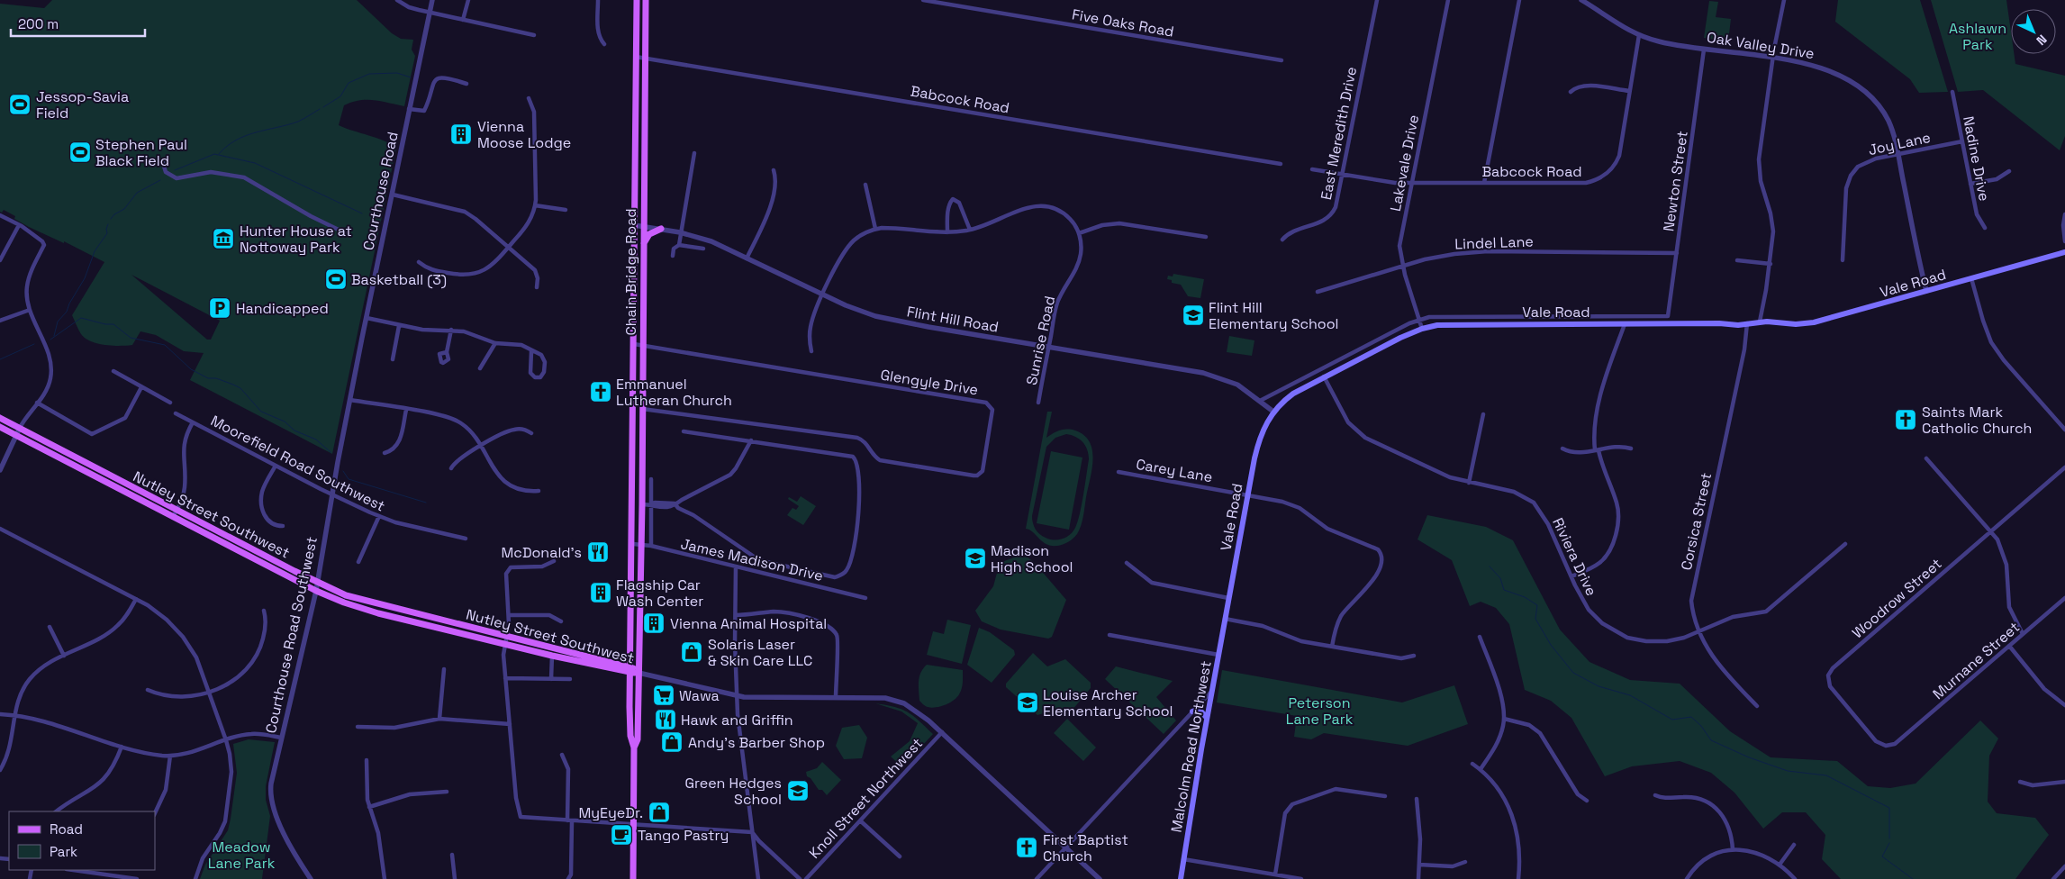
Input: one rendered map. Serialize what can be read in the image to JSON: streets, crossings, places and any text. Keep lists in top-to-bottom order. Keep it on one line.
{"streets":{"main road":["Chain Bridge Road","Vale Road","Nutley Street Southwest","Malcolm Road Northwest"],"street":["Five Oaks Road","Oak Valley Drive","Babcock Road","East Meredith Drive","Joy Lane","Nadine Drive","Lakevale Drive","Newton Street","Courthouse Road","Lindel Lane","Flint Hill Road","Sunrise Road","Glengyle Drive","Moorefield Road Southwest","Carey Lane","Corsica Street","Riviera Drive","James Madison Drive","Woodrow Street","Courthouse Road Southwest","Murnane Street","Knoll Street Northwest"]},"crossings":[["Oak Valley Drive","Babcock Road"],["Oak Valley Drive","Joy Lane"],["Oak Valley Drive","Newton Street"],["Oak Valley Drive","Vale Road"],["Babcock Road","East Meredith Drive"],["Babcock Road","Lakevale Drive"],["Babcock Road","Chain Bridge Road"],["Joy Lane","Nadine Drive"],["Lakevale Drive","Lindel Lane"],["Lakevale Drive","Vale Road"],["Newton Street","Lindel Lane"],["Newton Street","Vale Road"],["Courthouse Road","Courthouse Road Southwest"],["Chain Bridge Road","Flint Hill Road"],["Chain Bridge Road","Glengyle Drive"],["Chain Bridge Road","Nutley Street Southwest"],["Chain Bridge Road","James Madison Drive"],["Vale Road","Flint Hill Road"],["Vale Road","Carey Lane"],["Vale Road","Corsica Street"],["Vale Road","Riviera Drive"],["Vale Road","Malcolm Road Northwest"],["Flint Hill Road","Sunrise Road"],["Moorefield Road Southwest","Courthouse Road Southwest"],["Nutley Street Southwest","Courthouse Road Southwest"],["Corsica Street","Riviera Drive"],["Woodrow Street","Murnane Street"]],"parks":["Ashlawn Park","Peterson Lane Park","Meadow Lane Park"],"places":{"sports":["Jessop-Savia Field","Stephen Paul Black Field","Basketball (3)"],"building":["Vienna Moose Lodge","Flagship Car Wash Center","Vienna Animal Hospital"],"museum":["Hunter House at Nottoway Park"],"parking":["Handicapped"],"school or university":["Flint Hill Elementary School","Madison High School","Louise Archer Elementary School","Green Hedges School"],"church":["Emmanuel Lutheran Church","Saints Mark Catholic Church","First Baptist Church"],"restaurant":["McDonald's","Hawk and Griffin"],"shop":["Solaris Laser & Skin Care LLC","Andy's Barber Shop","MyEyeDr."],"supermarket":["Wawa"],"cafe":["Tango Pastry"]},"legend":["Road","Park"],"scale_bar":"200 m","north":"bottom right"}
